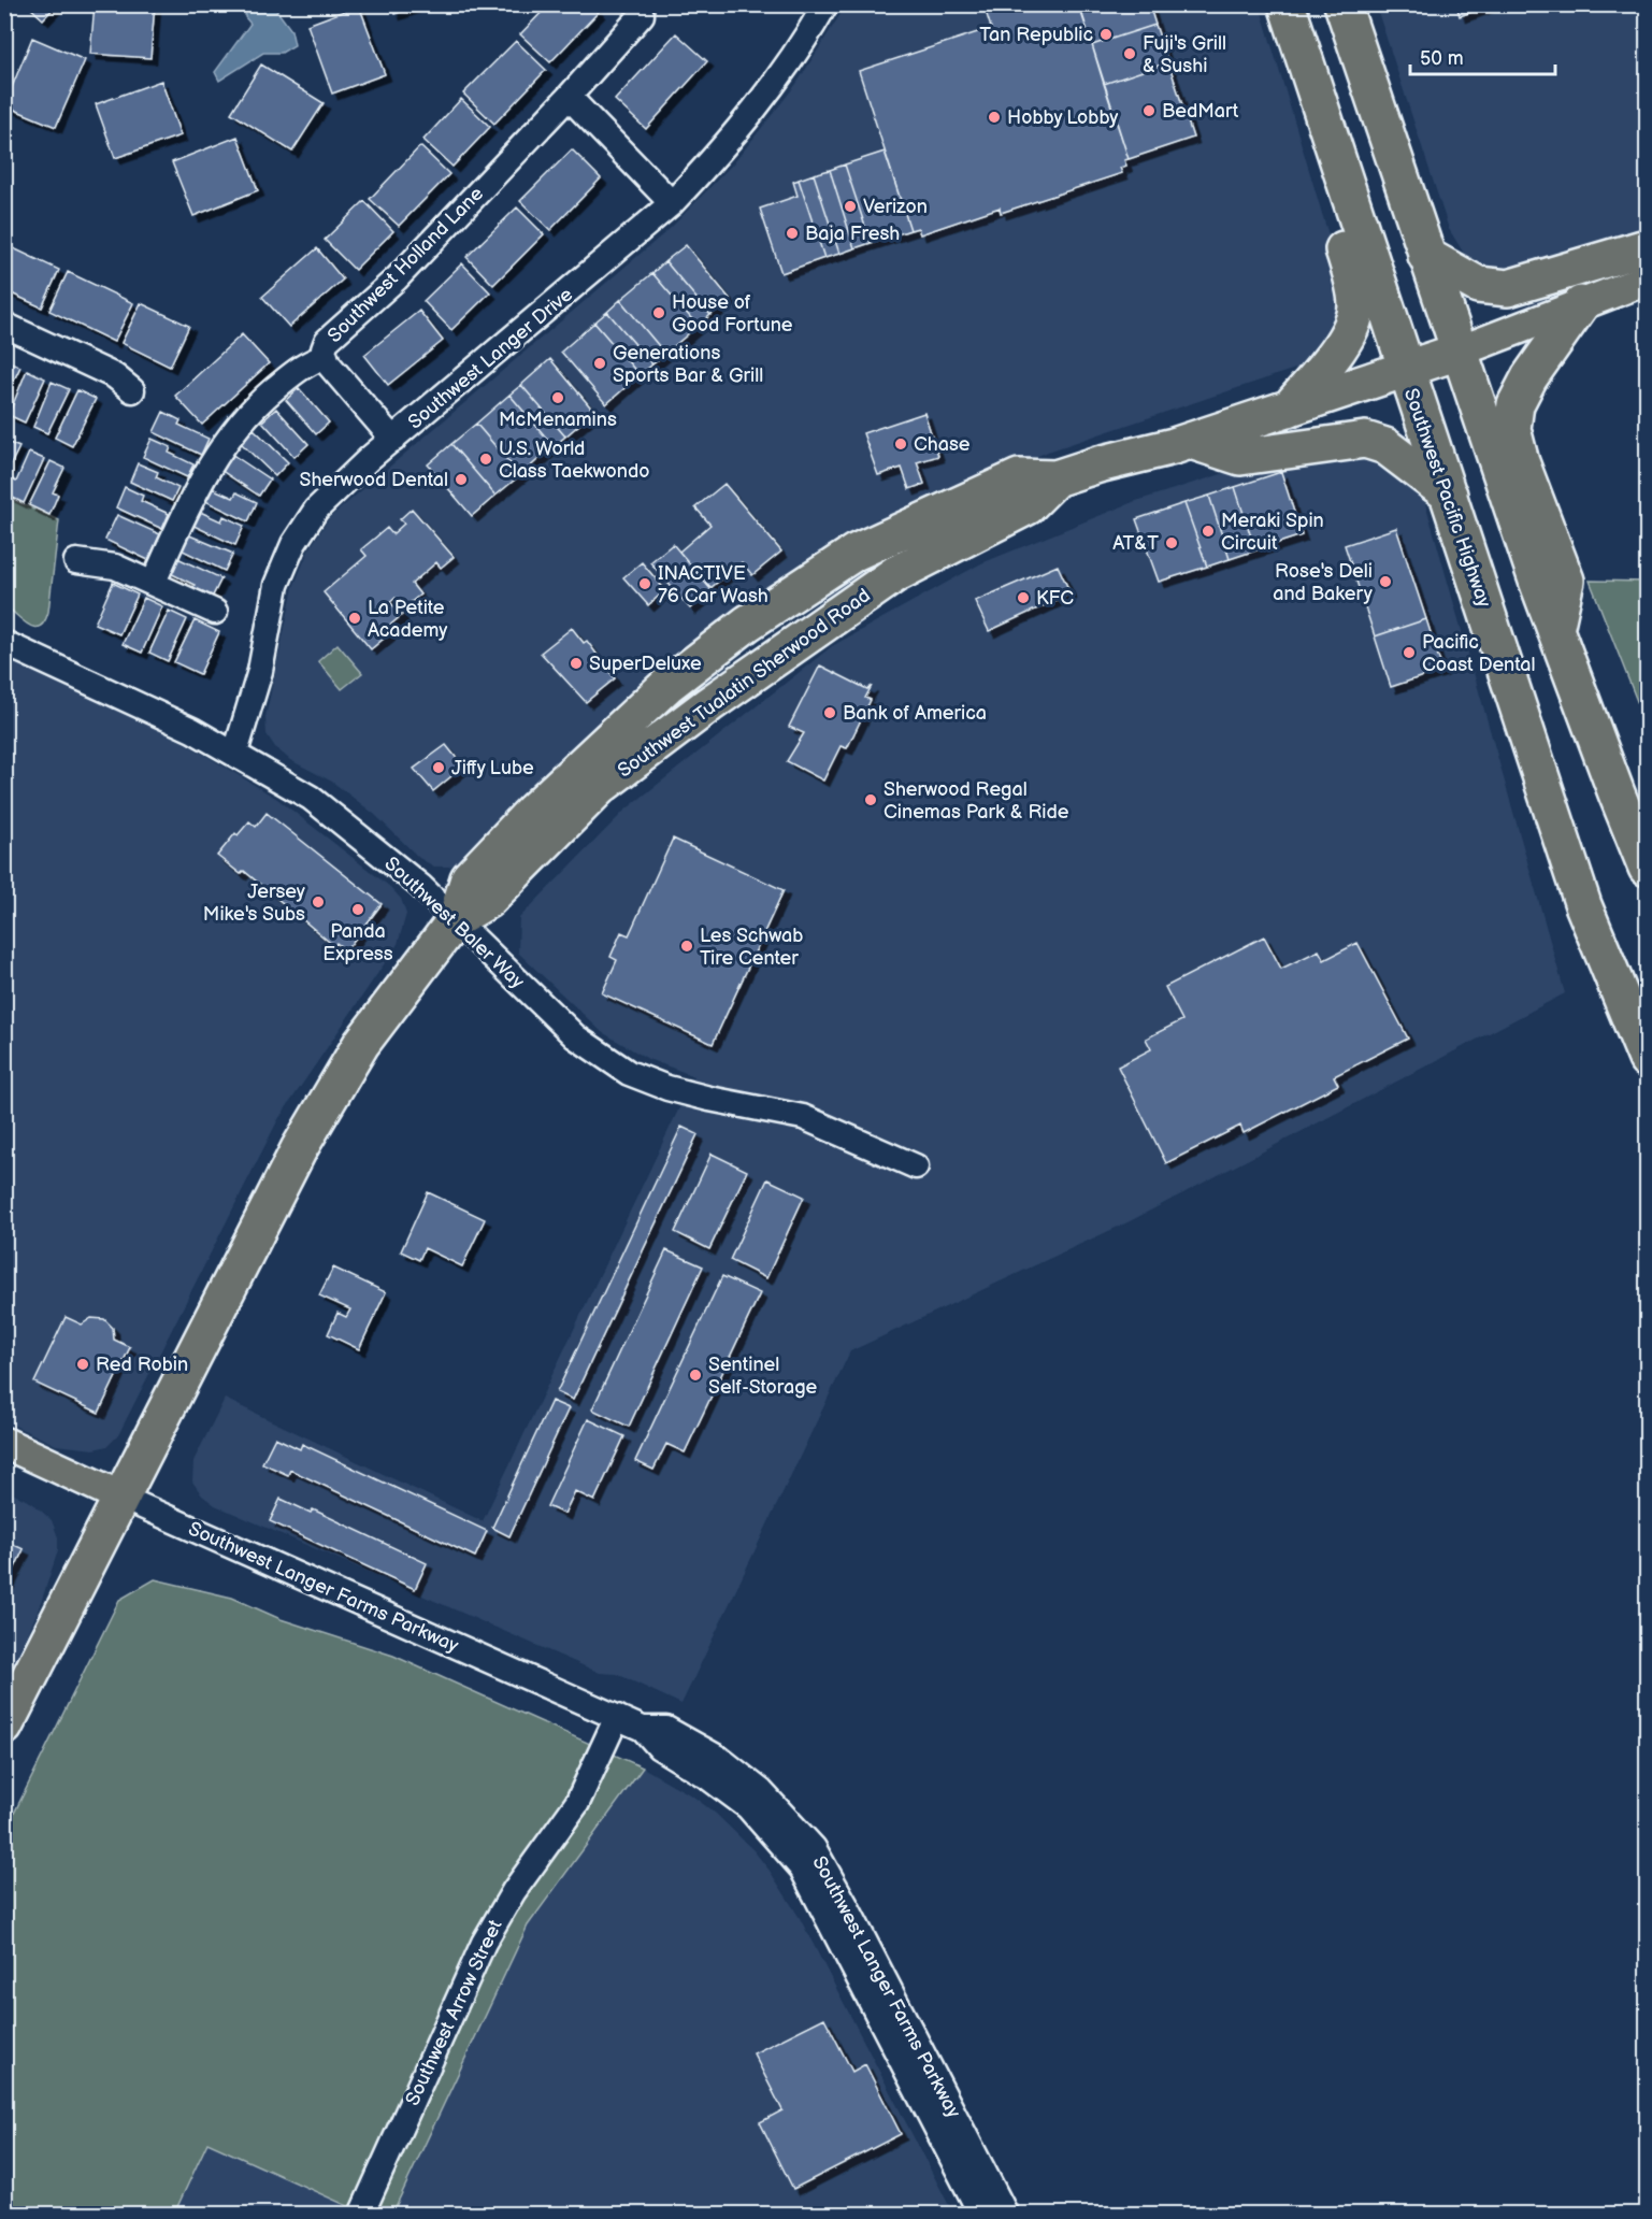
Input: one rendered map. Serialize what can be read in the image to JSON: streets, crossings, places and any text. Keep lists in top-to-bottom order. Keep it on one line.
{"streets":{"highway":["Southwest Pacific Highway","Southwest Tualatin Sherwood Road"],"main road":["Southwest Langer Farms Parkway"],"street":["Southwest Holland Lane","Southwest Langer Drive","Southwest Baler Way","Southwest Arrow Street"]},"crossings":[["Southwest Holland Lane","Southwest Langer Drive"],["Southwest Langer Drive","Southwest Baler Way"],["Southwest Pacific Highway","Southwest Tualatin Sherwood Road"],["Southwest Tualatin Sherwood Road","Southwest Baler Way"],["Southwest Tualatin Sherwood Road","Southwest Langer Farms Parkway"],["Southwest Langer Farms Parkway","Southwest Arrow Street"]],"places":["Tan Republic","Fuji's Grill & Sushi","BedMart","Hobby Lobby","Verizon","Baja Fresh","House of Good Fortune","Generations Sports Bar & Grill","McMenamins","Chase","U.S. World Class Taekwondo","Sherwood Dental","Meraki Spin Circuit","AT&T","Rose's Deli and Bakery","INACTIVE 76 Car Wash","KFC","La Petite Academy","Pacific Coast Dental","SuperDeluxe","Bank of America","Jiffy Lube","Sherwood Regal Cinemas Park & Ride","Jersey Mike's Subs","Panda Express","Les Schwab Tire Center","Red Robin","Sentinel Self-Storage"],"scale_bar":"50 m"}
